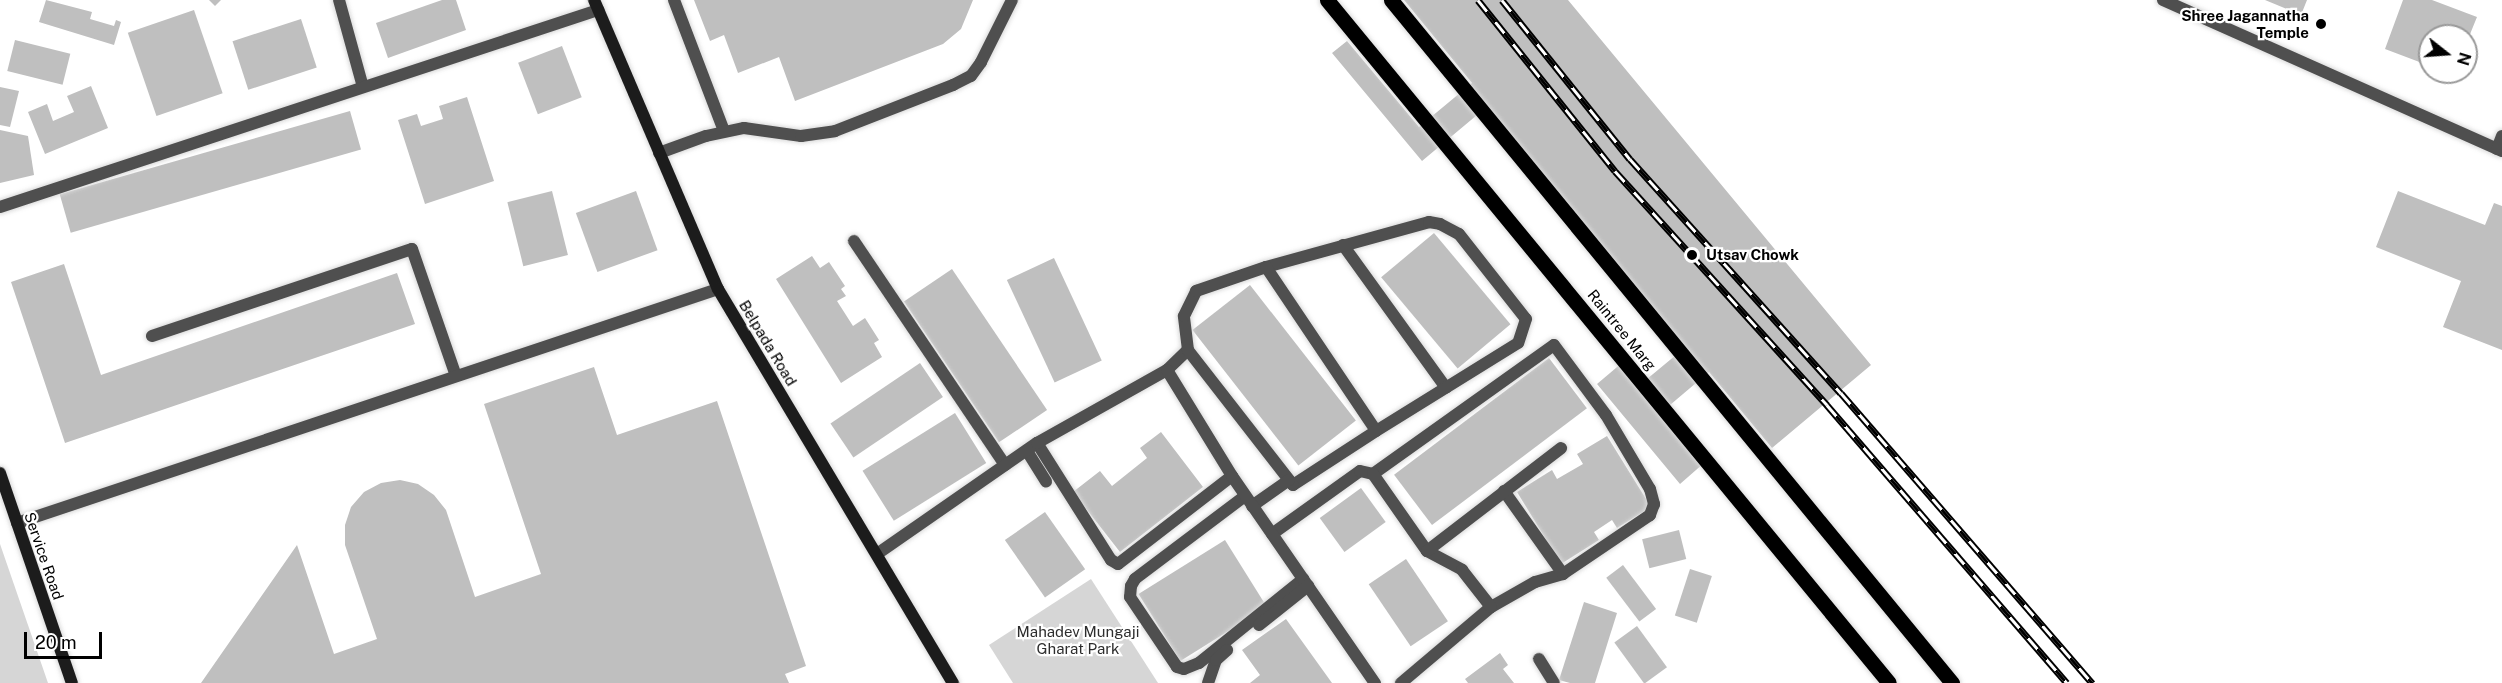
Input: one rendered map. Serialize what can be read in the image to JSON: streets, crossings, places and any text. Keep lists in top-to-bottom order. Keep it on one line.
{"streets":{"main road":["Raintree Marg"],"street":["Belpada Road","Service Road"]},"parks":["Mahadev Mungaji Gharat Park"],"places":["Shree Jagannatha Temple","Utsav Chowk"],"scale_bar":"20 m","north":"right"}
